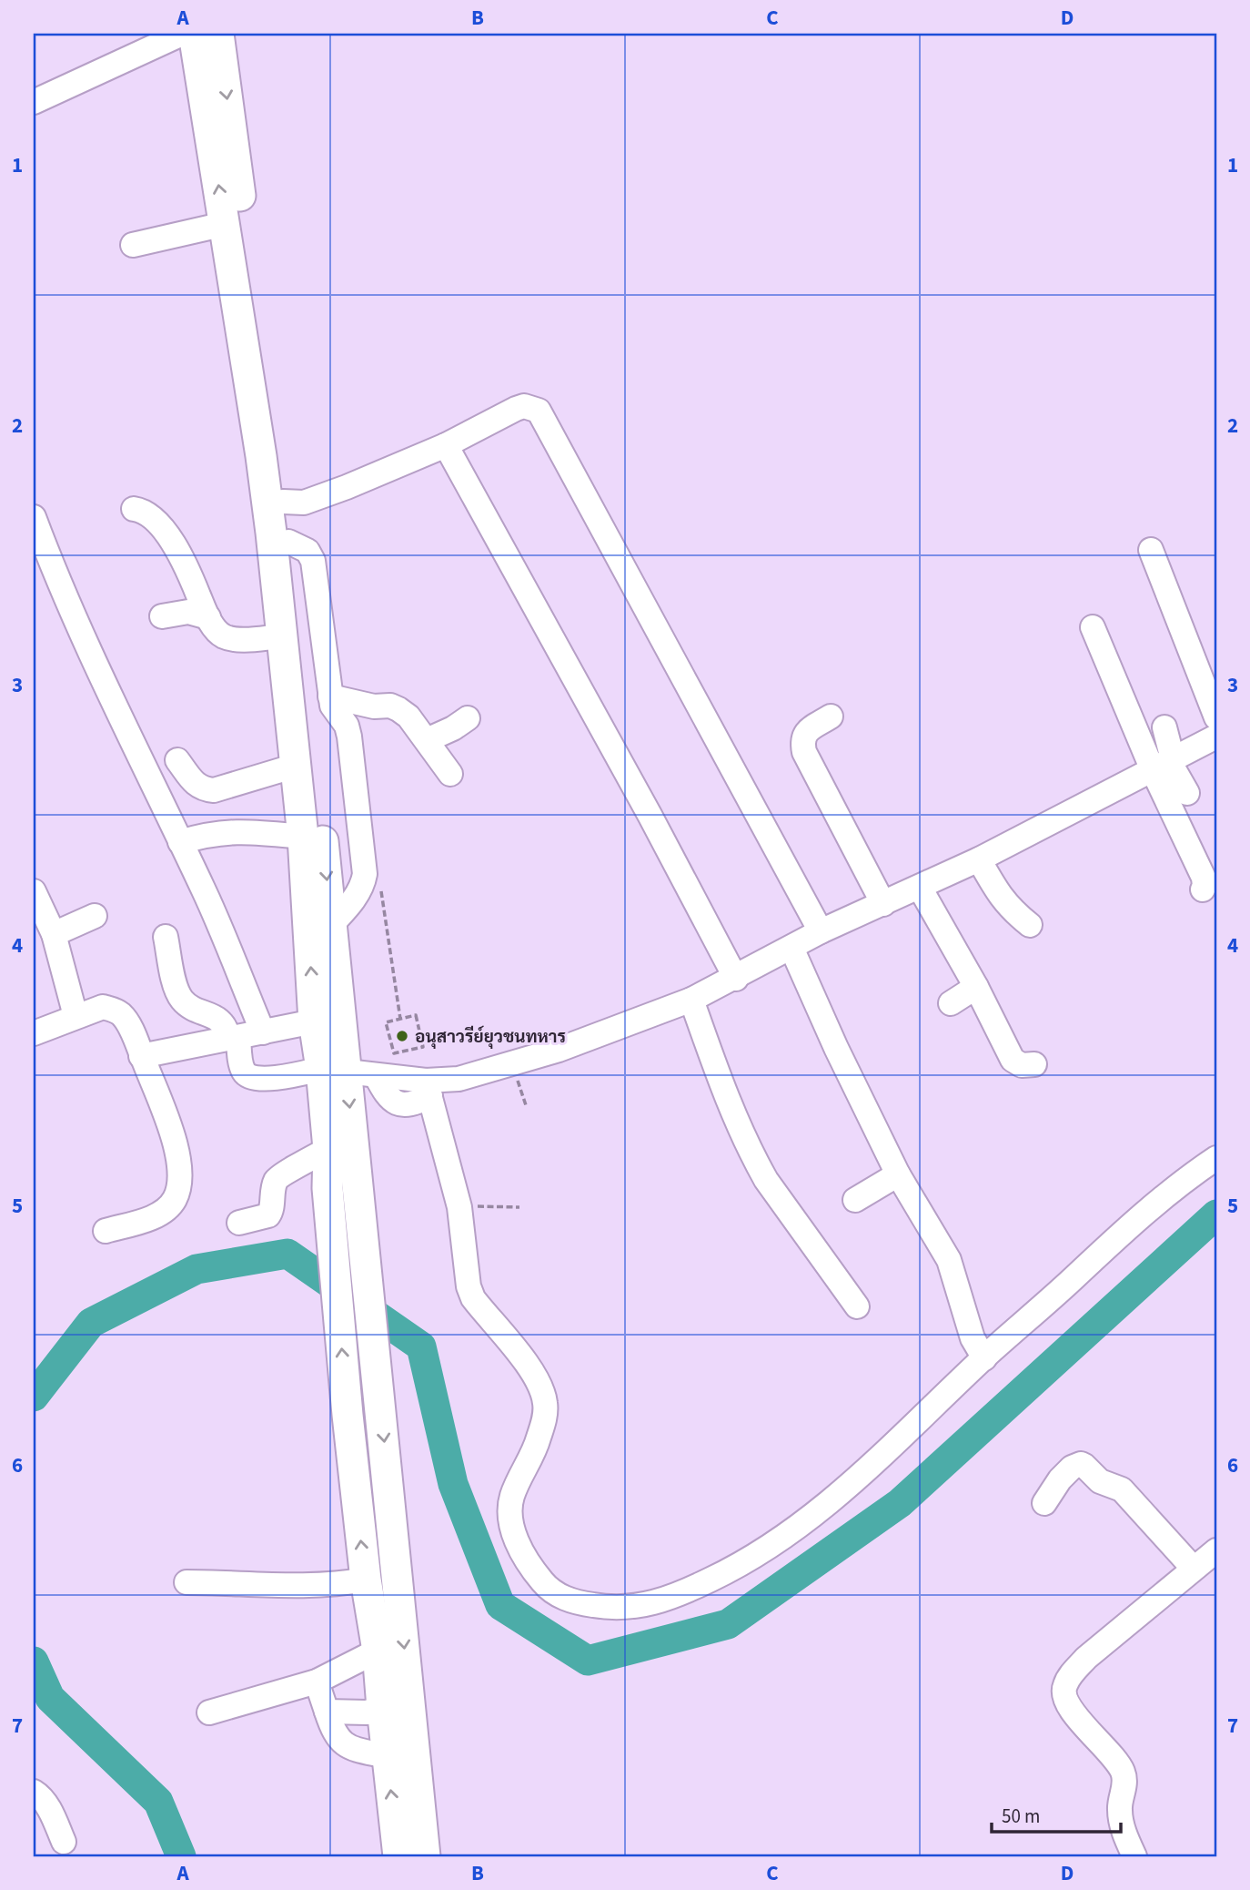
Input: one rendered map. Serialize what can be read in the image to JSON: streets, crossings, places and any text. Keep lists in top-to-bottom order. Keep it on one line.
{"places":["อนุสาวรีย์ยุวชนทหาร"],"scale_bar":"50 m","grid":{"columns":["A","B","C","D"],"rows":["1","2","3","4","5","6","7"]}}
